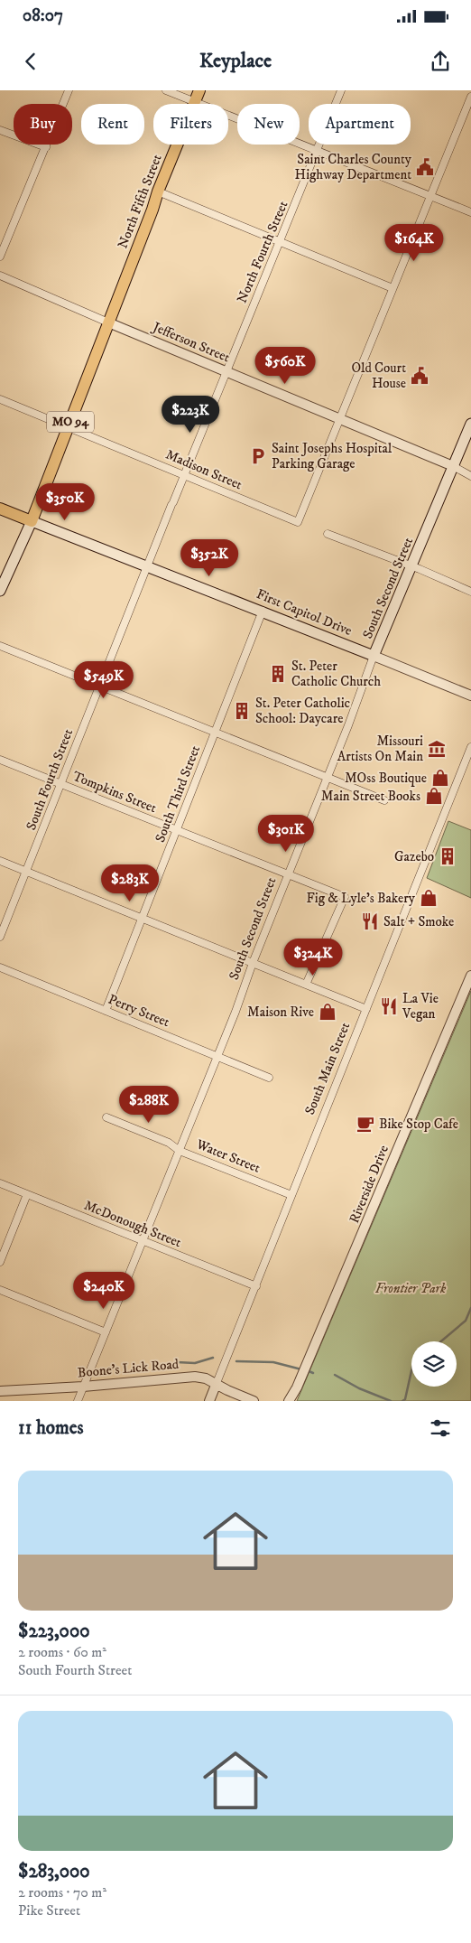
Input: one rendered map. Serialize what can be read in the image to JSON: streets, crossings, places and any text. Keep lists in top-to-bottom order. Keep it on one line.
{"streets":{"main road":["North Fifth Street","MO 94","South Second Street","First Capitol Drive"],"street":["North Fourth Street","Jefferson Street","Madison Street","South Fourth Street","Tompkins Street","South Third Street","Perry Street","South Main Street","Water Street","Riverside Drive","McDonough Street","Boone's Lick Road"]},"crossings":[["North Fifth Street","Jefferson Street"],["North Fifth Street","MO 94"],["North Fourth Street","Jefferson Street"],["North Fourth Street","South Fourth Street"],["Jefferson Street","MO 94"],["Jefferson Street","Madison Street"],["Jefferson Street","South Second Street"],["Jefferson Street","South Fourth Street"],["MO 94","Madison Street"],["MO 94","First Capitol Drive"],["Madison Street","South Fourth Street"],["South Second Street","First Capitol Drive"],["South Second Street","Tompkins Street"],["South Second Street","Perry Street"],["South Second Street","Water Street"],["South Second Street","McDonough Street"],["South Second Street","Boone's Lick Road"],["First Capitol Drive","South Fourth Street"],["First Capitol Drive","South Third Street"],["South Fourth Street","Tompkins Street"],["Tompkins Street","South Third Street"],["South Third Street","Perry Street"],["South Main Street","Water Street"],["South Main Street","McDonough Street"],["South Main Street","Boone's Lick Road"]],"parks":["Frontier Park"],"places":{"public building":["Saint Charles County Highway Department","Old Court House"],"parking":["Saint Josephs Hospital Parking Garage"],"building":["St. Peter Catholic Church","St. Peter Catholic School: Daycare","Gazebo"],"museum":["Missouri Artists On Main"],"shop":["MOss Boutique","Main Street Books","Fig & Lyle's Bakery","Maison Rive"],"restaurant":["Salt + Smoke","La Vie Vegan"],"cafe":["Bike Stop Cafe"]},"page":{"status":"08:07","header":"Keyplace","chip":["Buy","Rent","Filters","New","Apartment"],"price":["$164K","$560K","$223K","$350K","$352K","$549K","$301K","$283K","$324K","$288K","$240K"],"heading":"11 homes","list":[{"name":"$223,000","note":"2 rooms · 60 m² · South Fourth Street"},{"name":"$283,000","note":"2 rooms · 70 m² · Pike Street"}]}}
